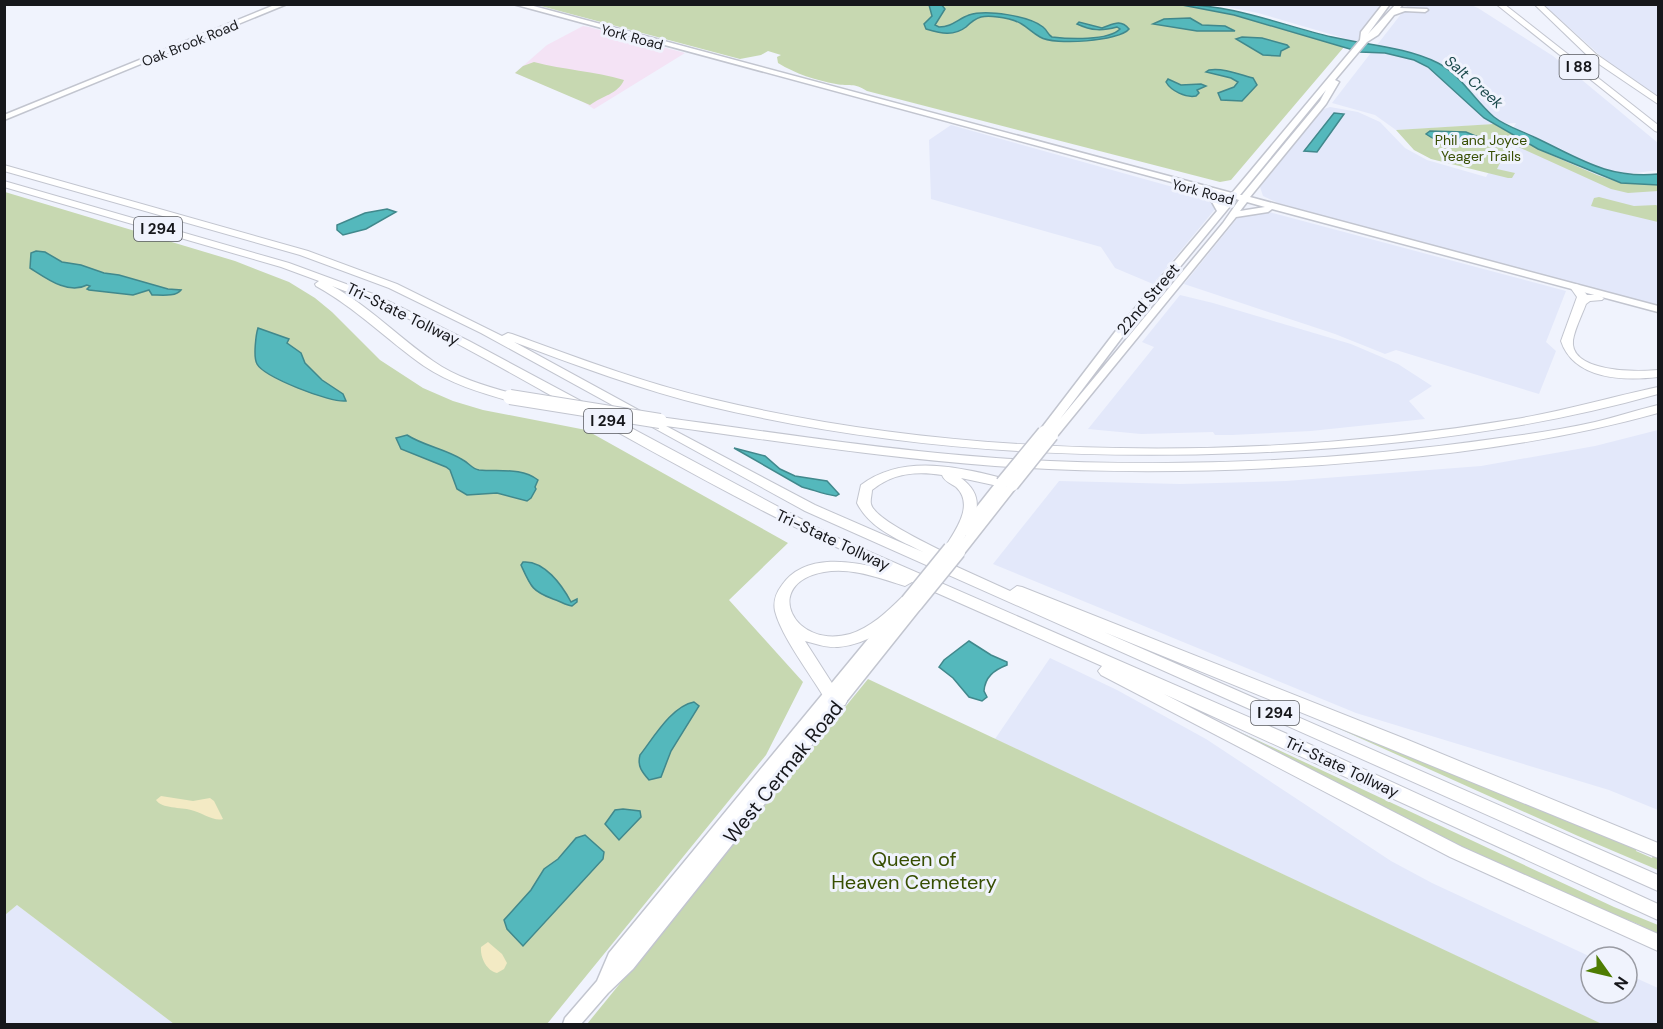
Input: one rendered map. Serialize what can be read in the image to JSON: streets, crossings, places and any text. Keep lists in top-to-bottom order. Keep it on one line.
{"streets":{"highway":["I 88","I 294","Tri-State Tollway"],"main road":["York Road","Oak Brook Road","22nd Street","West Cermak Road"]},"crossings":[["York Road","22nd Street"],["22nd Street","West Cermak Road"]],"water":["Salt Creek"],"parks":["Phil and Joyce Yeager Trails","Queen of Heaven Cemetery"],"north":"bottom right"}
